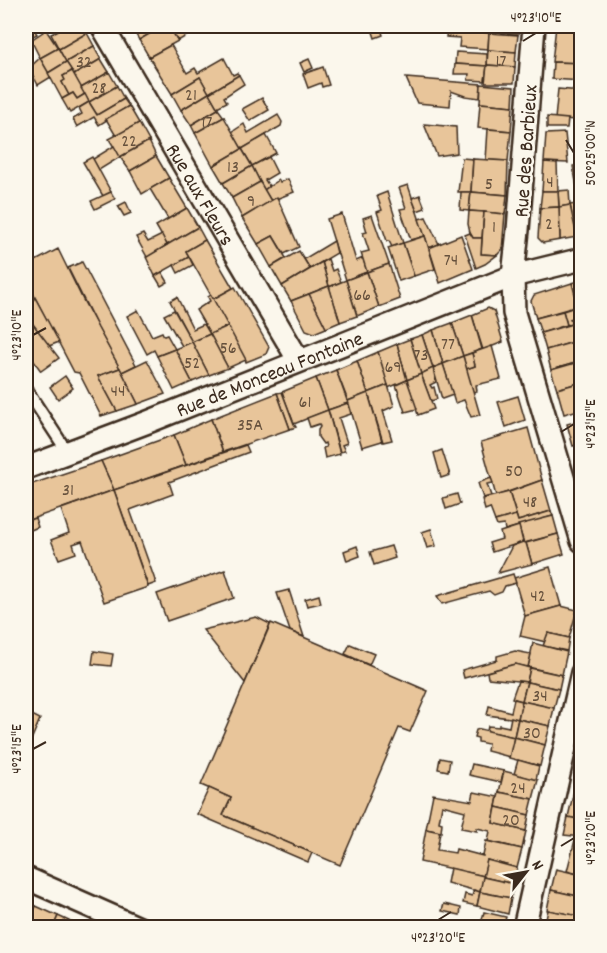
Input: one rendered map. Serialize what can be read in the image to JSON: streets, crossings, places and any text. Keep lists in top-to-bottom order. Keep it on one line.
{"streets":{"street":["Rue des Barbieux","Rue aux Fleurs","Rue de Monceau Fontaine"]},"crossings":[["Rue des Barbieux","Rue de Monceau Fontaine"],["Rue aux Fleurs","Rue de Monceau Fontaine"]],"house_numbers":["17","32","28","21","17","22","13","4","5","9","2","1","74","66","77","56","73","52","69","44","61","35A","50","31","48","42","34","30","24","20"],"north":"top right","coordinates":["4°23'10\"E","50°25'00\"N","4°23'15\"E","4°23'20\"E"]}
